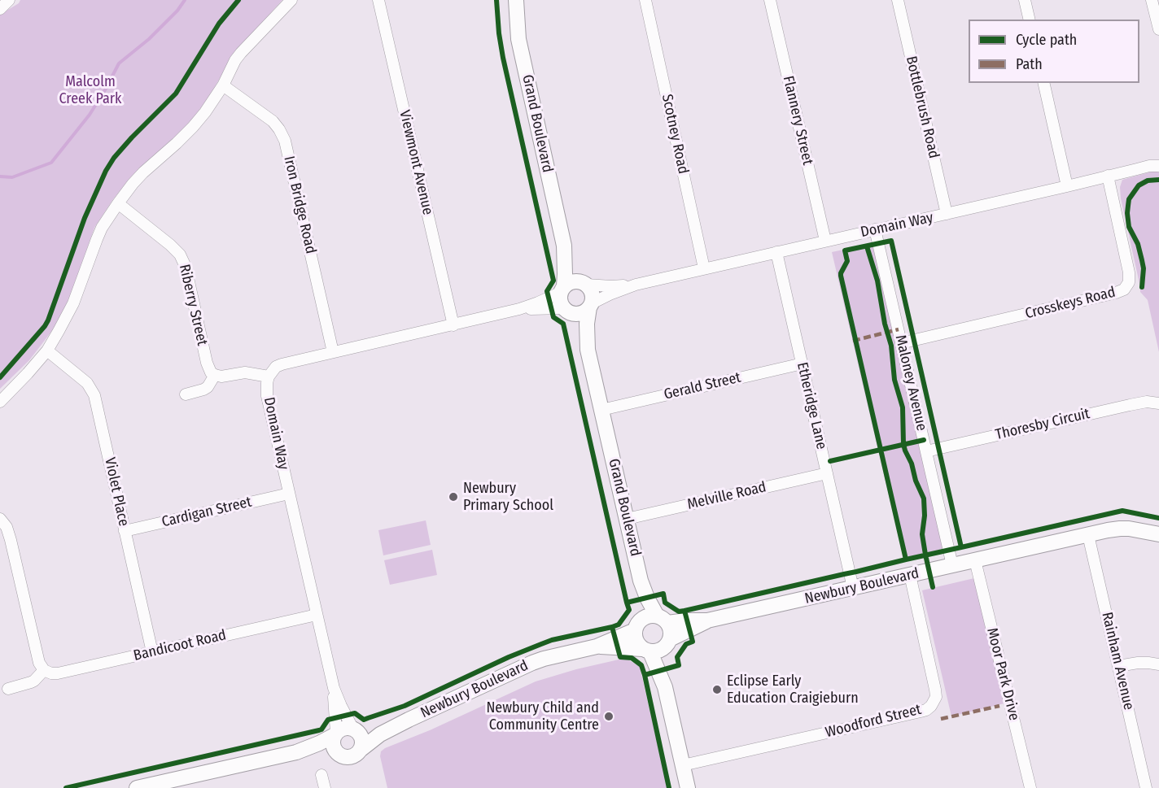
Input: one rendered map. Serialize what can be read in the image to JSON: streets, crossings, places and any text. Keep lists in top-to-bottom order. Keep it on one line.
{"streets":{"street":["Bottlebrush Road","Flannery Street","Grand Boulevard","Scotney Road","Viewmont Avenue","Iron Bridge Road","Domain Way","Crosskeys Road","Riberry Street","Maloney Avenue","Gerald Street","Etheridge Lane","Thoresby Circuit","Violet Place","Melville Road","Cardigan Street","Newbury Boulevard","Bandicoot Road","Rainham Avenue","Moor Park Drive","Woodford Street"]},"crossings":[["Bottlebrush Road","Domain Way"],["Flannery Street","Domain Way"],["Grand Boulevard","Domain Way"],["Grand Boulevard","Gerald Street"],["Grand Boulevard","Melville Road"],["Grand Boulevard","Newbury Boulevard"],["Scotney Road","Domain Way"],["Viewmont Avenue","Domain Way"],["Iron Bridge Road","Domain Way"],["Domain Way","Crosskeys Road"],["Domain Way","Maloney Avenue"],["Domain Way","Etheridge Lane"],["Domain Way","Cardigan Street"],["Domain Way","Newbury Boulevard"],["Domain Way","Bandicoot Road"],["Crosskeys Road","Maloney Avenue"],["Maloney Avenue","Thoresby Circuit"],["Maloney Avenue","Newbury Boulevard"],["Gerald Street","Etheridge Lane"],["Etheridge Lane","Melville Road"],["Etheridge Lane","Newbury Boulevard"],["Violet Place","Cardigan Street"],["Violet Place","Bandicoot Road"],["Newbury Boulevard","Rainham Avenue"],["Newbury Boulevard","Moor Park Drive"],["Newbury Boulevard","Woodford Street"]],"parks":["Malcolm Creek Park"],"places":["Newbury Primary School","Eclipse Early Education Craigieburn","Newbury Child and Community Centre"],"legend":["Cycle path","Path"]}
